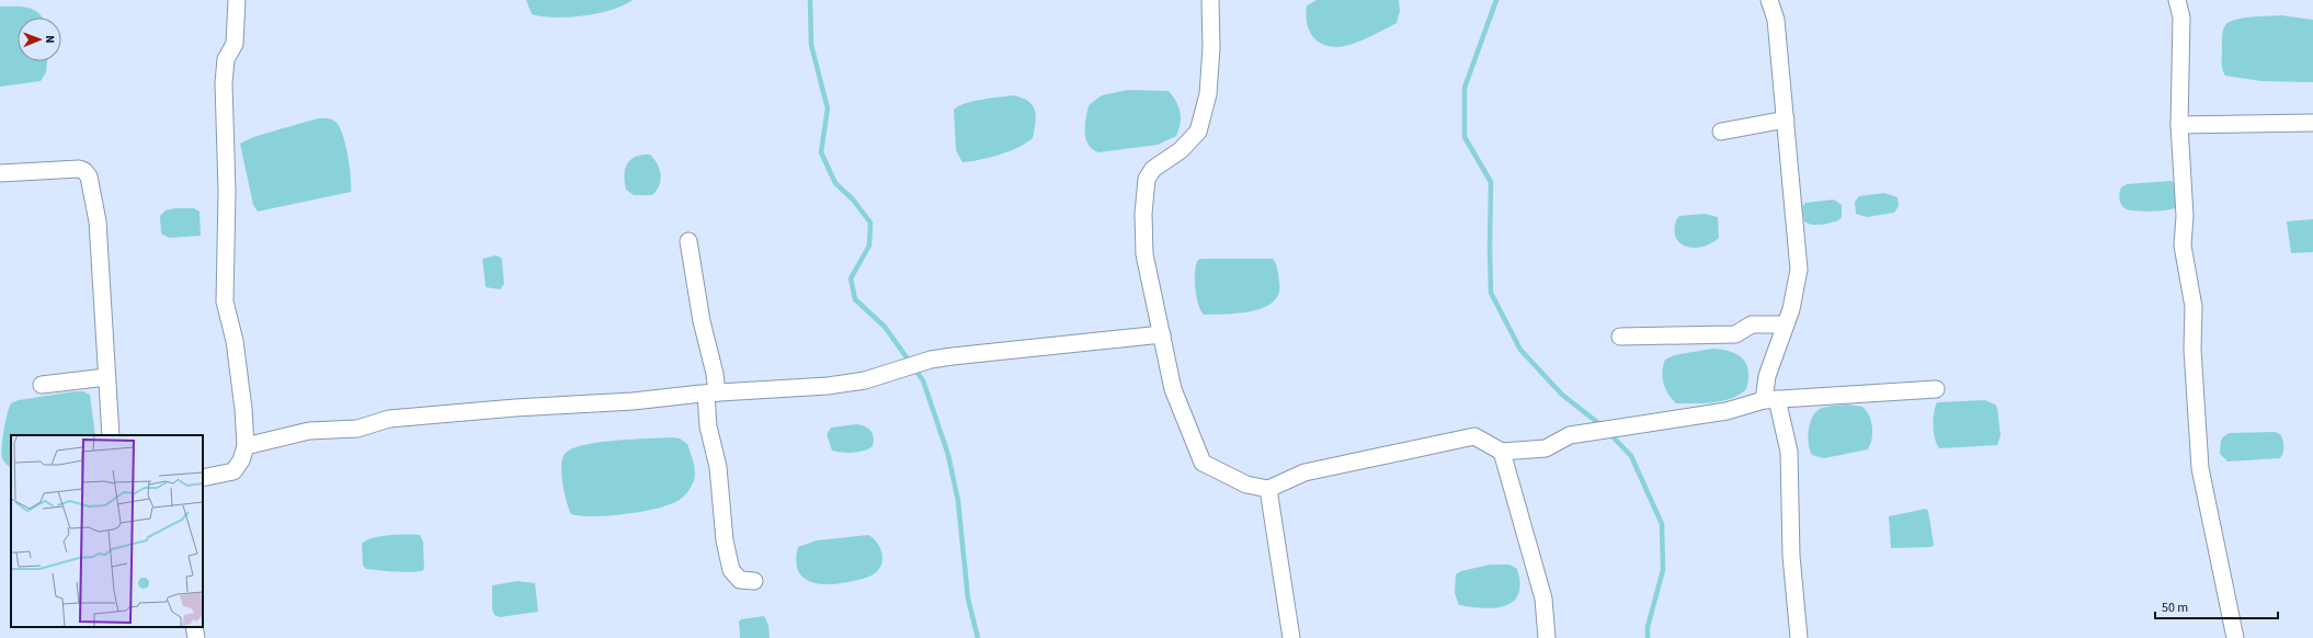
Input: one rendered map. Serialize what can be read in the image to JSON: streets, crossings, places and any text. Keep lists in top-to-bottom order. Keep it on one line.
{"scale_bar":"50 m","north":"right"}
